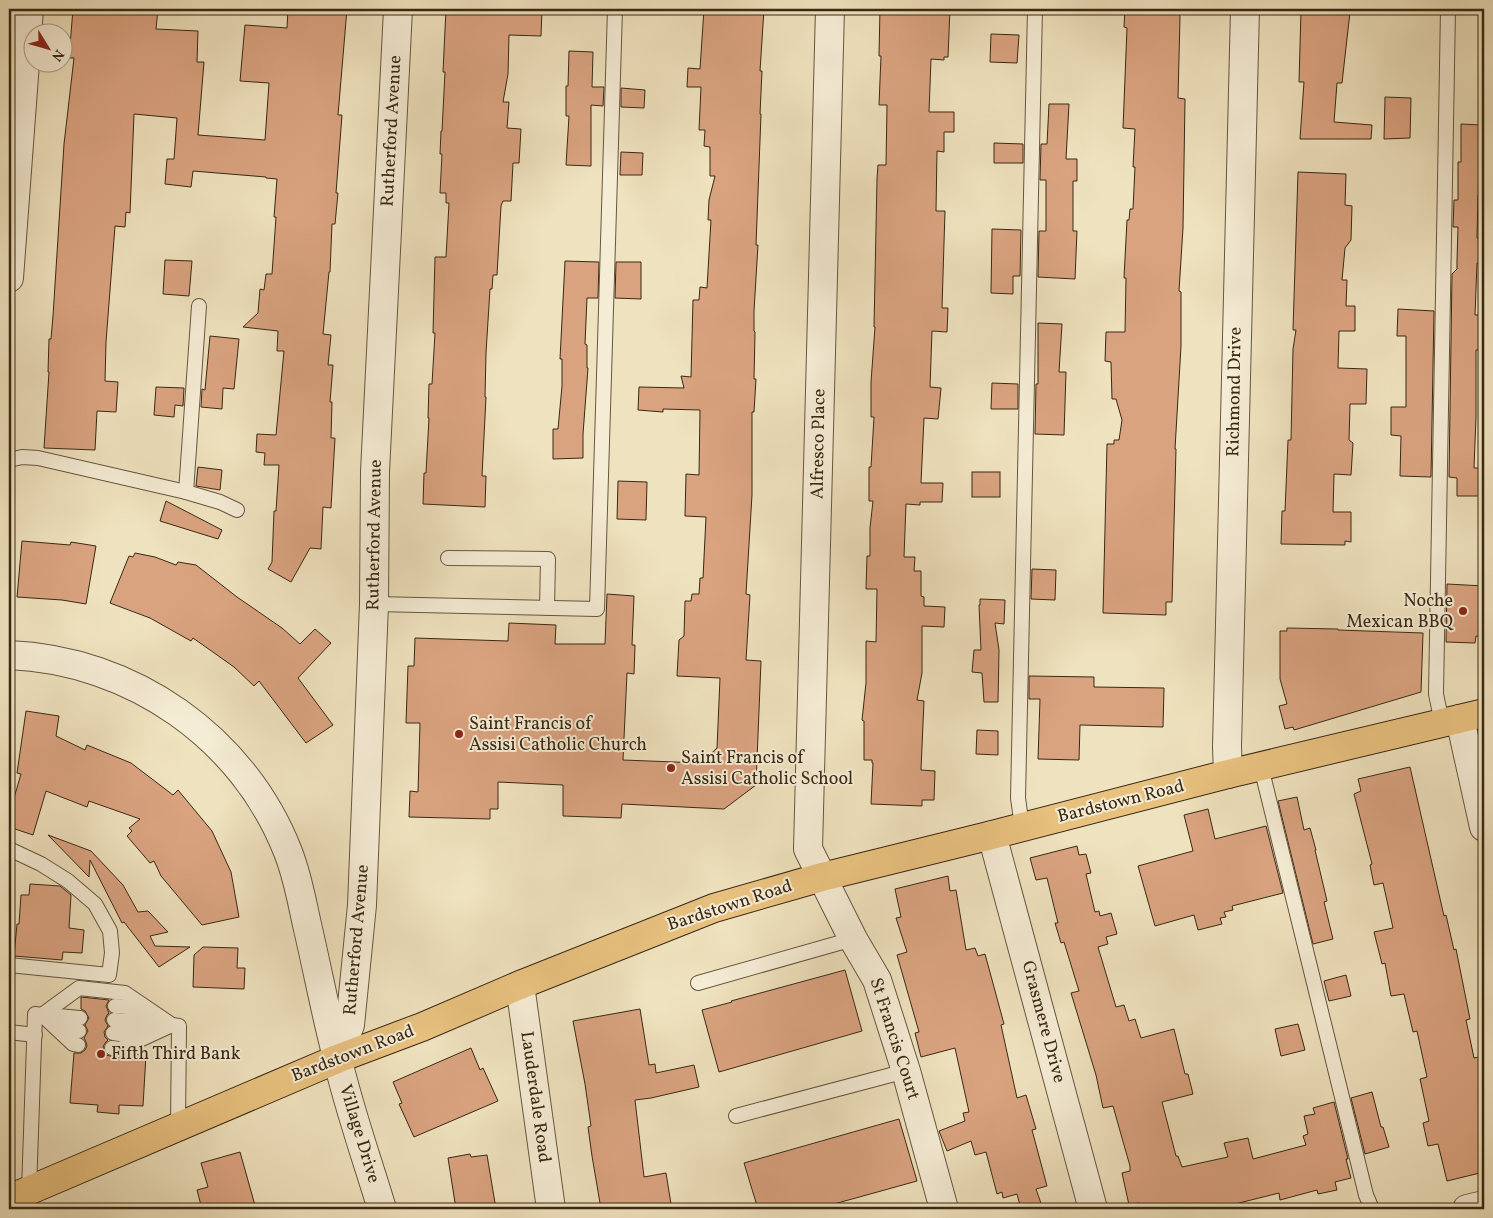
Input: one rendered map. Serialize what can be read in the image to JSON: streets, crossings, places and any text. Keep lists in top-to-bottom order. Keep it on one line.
{"streets":{"main road":["Bardstown Road"],"street":["Rutherford Avenue","Richmond Drive","Alfresco Place","Grasmere Drive","St Francis Court","Lauderdale Road","Village Drive"]},"crossings":[["Rutherford Avenue","Bardstown Road"],["Rutherford Avenue","Village Drive"],["Richmond Drive","Bardstown Road"],["Alfresco Place","Bardstown Road"],["Alfresco Place","St Francis Court"],["Bardstown Road","Grasmere Drive"],["Bardstown Road","St Francis Court"],["Bardstown Road","Lauderdale Road"],["Bardstown Road","Village Drive"]],"places":["Noche Mexican BBQ","Saint Francis of Assisi Catholic Church","Saint Francis of Assisi Catholic School","Fifth Third Bank"],"north":"bottom right"}
